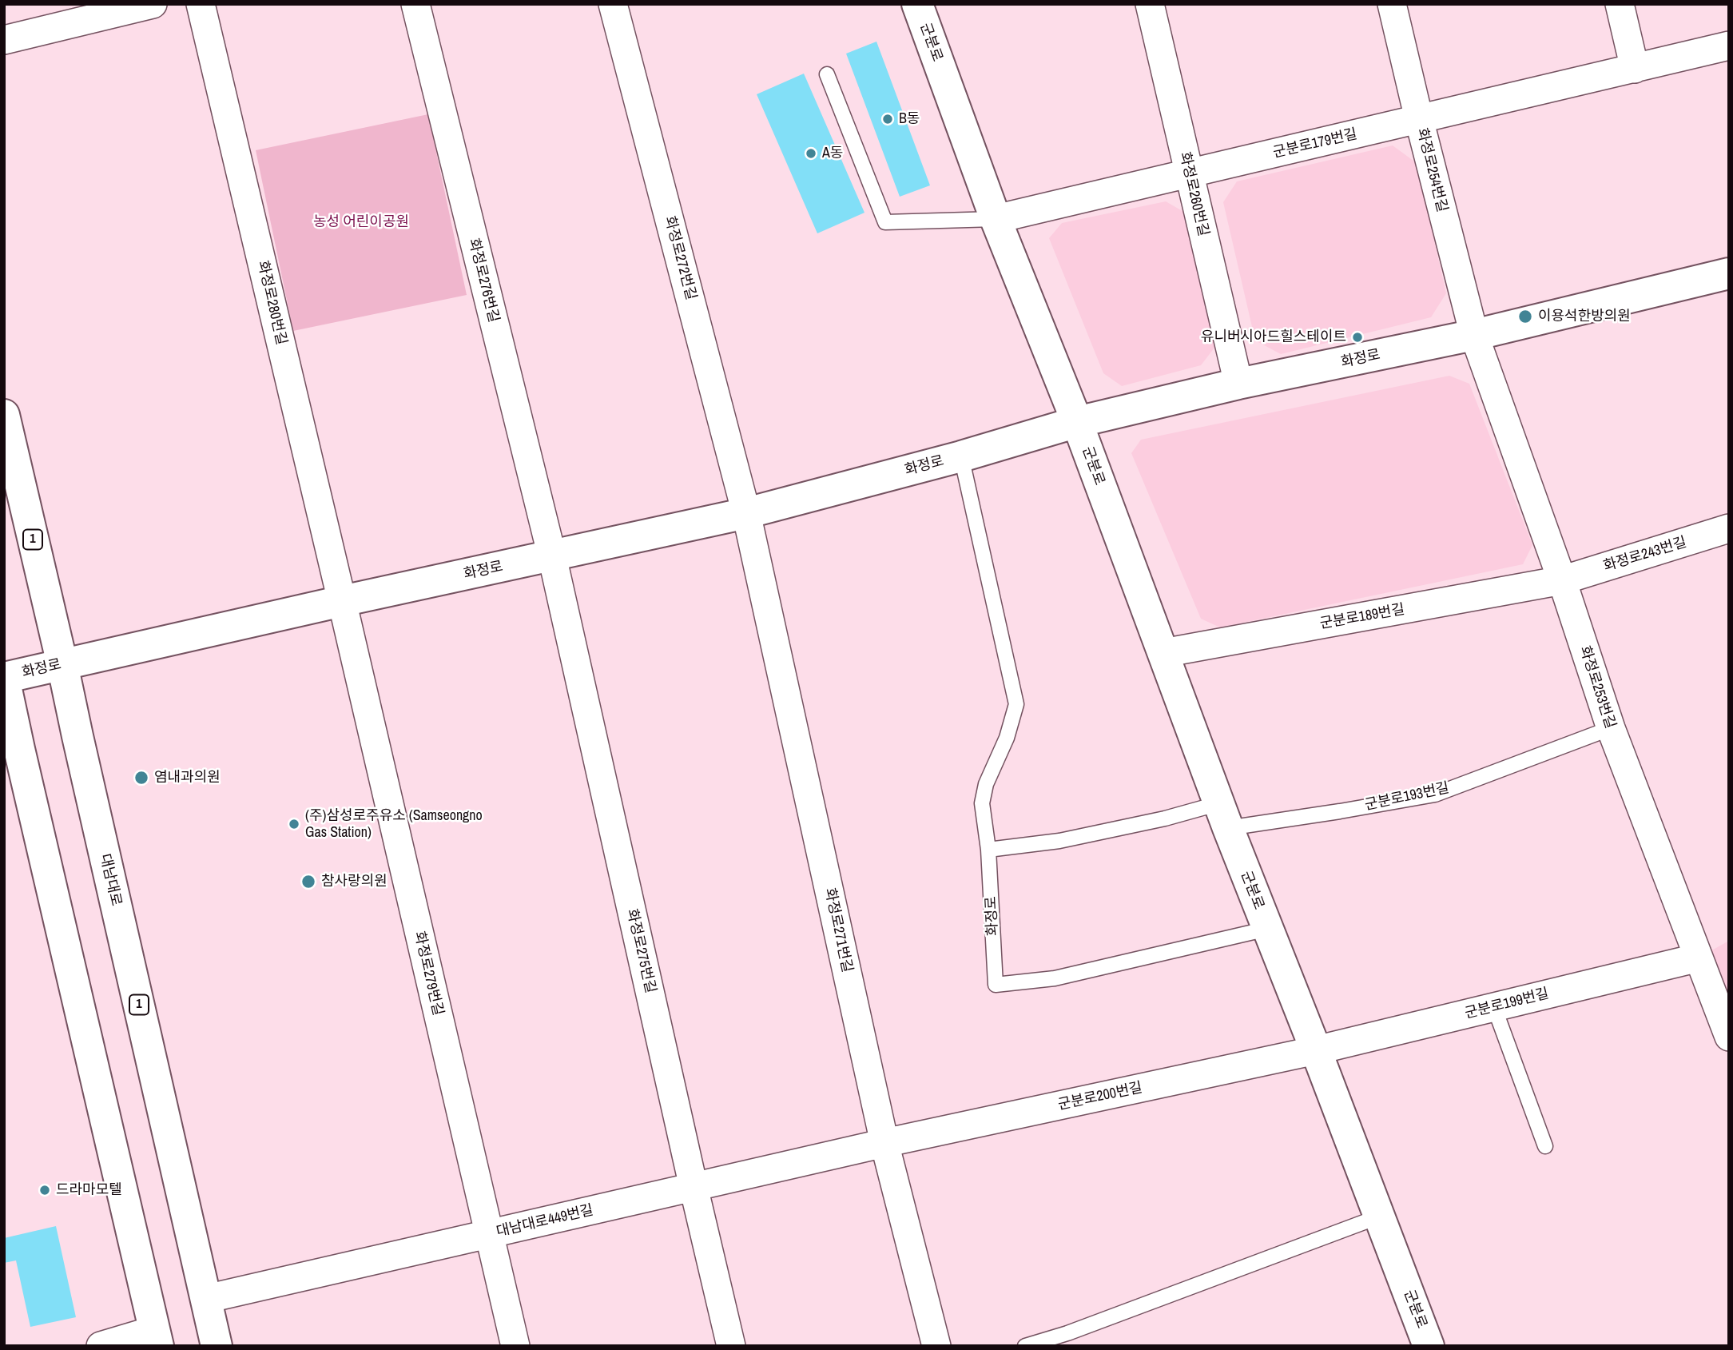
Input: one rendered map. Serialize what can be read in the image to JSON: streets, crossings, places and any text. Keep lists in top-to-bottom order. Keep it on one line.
{"streets":{"street":["군분로","군분로179번길","화정로254번길","화정로260번길","화정로272번길","화정로276번길","화정로280번길","화정로","1","화정로243번길","군분로189번길","화정로253번길","대남대로","화정로271번길","화정로275번길","화정로279번길","군분로199번길","군분로200번길","대남대로449번길"],"lane":["군분로193번길"]},"crossings":[["군분로","군분로179번길"],["군분로","화정로"],["군분로","군분로189번길"],["군분로","군분로193번길"],["군분로","군분로199번길"],["군분로","군분로200번길"],["군분로179번길","화정로254번길"],["군분로179번길","화정로260번길"],["화정로254번길","화정로"],["화정로254번길","화정로253번길"],["화정로260번길","화정로"],["화정로272번길","화정로"],["화정로272번길","화정로271번길"],["화정로276번길","화정로"],["화정로276번길","화정로275번길"],["화정로280번길","화정로"],["화정로280번길","화정로279번길"],["화정로","화정로253번길"],["화정로","군분로193번길"],["화정로","대남대로"],["화정로","화정로271번길"],["화정로","화정로275번길"],["화정로","화정로279번길"],["화정로243번길","군분로189번길"],["화정로243번길","화정로253번길"],["군분로189번길","화정로253번길"],["화정로253번길","군분로193번길"],["화정로253번길","군분로199번길"],["대남대로","대남대로449번길"],["화정로271번길","군분로200번길"],["화정로271번길","대남대로449번길"],["화정로275번길","대남대로449번길"],["화정로279번길","대남대로449번길"],["군분로199번길","군분로200번길"],["군분로200번길","대남대로449번길"]],"parks":["농성 어린이공원"],"places":["B동","A동","이용석한방의원","유니버시아드힐스테이트","염내과의원","(주)삼성로주유소 (Samseongno Gas Station)","참사랑의원","드라마모텔"]}
